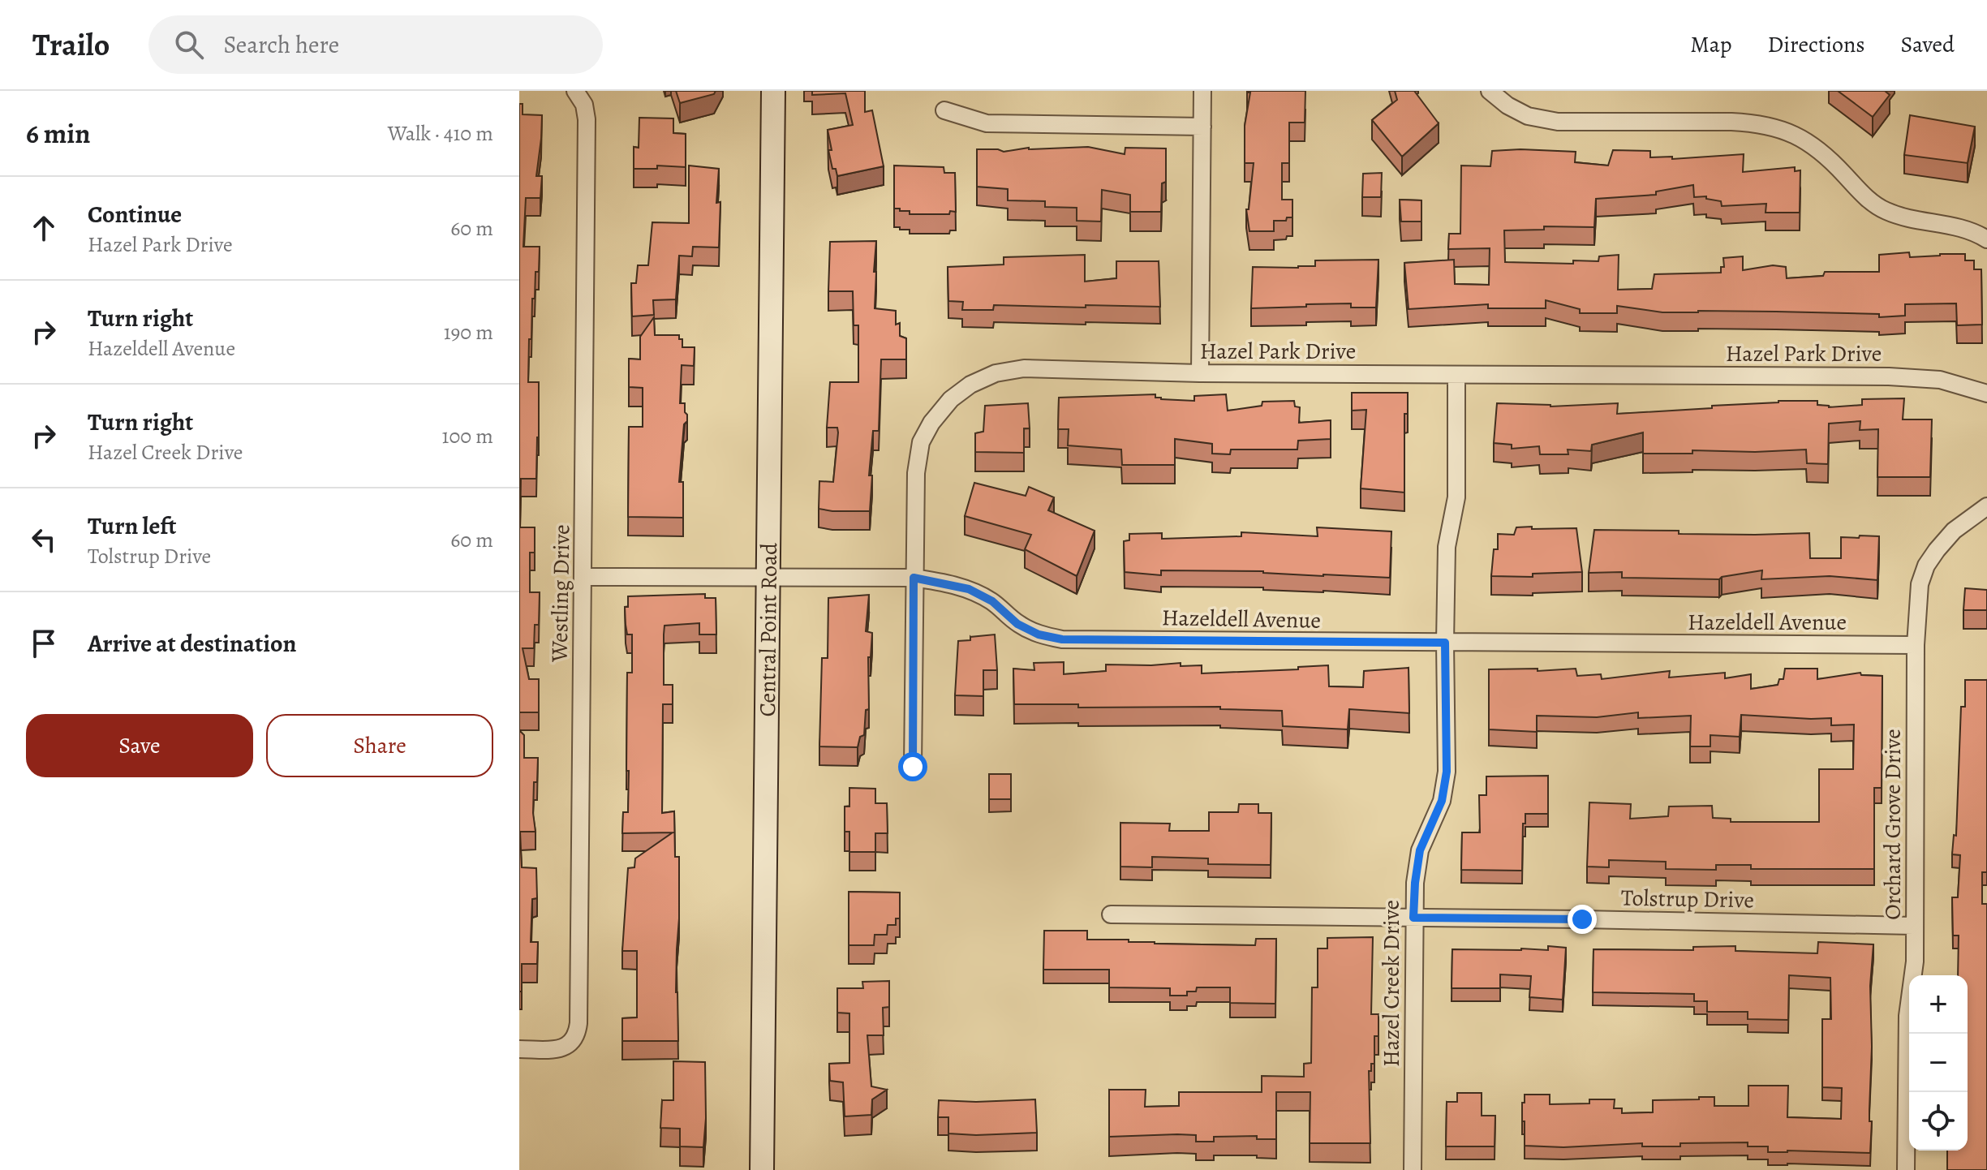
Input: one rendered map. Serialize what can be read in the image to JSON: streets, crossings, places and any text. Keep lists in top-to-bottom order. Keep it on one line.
{"streets":{"street":["Hazel Park Drive","Westling Drive","Hazeldell Avenue","Central Point Road","Orchard Grove Drive","Tolstrup Drive","Hazel Creek Drive"]},"crossings":[["Hazel Park Drive","Hazeldell Avenue"],["Hazel Park Drive","Hazel Creek Drive"],["Westling Drive","Hazeldell Avenue"],["Hazeldell Avenue","Central Point Road"],["Hazeldell Avenue","Orchard Grove Drive"],["Hazeldell Avenue","Hazel Creek Drive"],["Orchard Grove Drive","Tolstrup Drive"],["Tolstrup Drive","Hazel Creek Drive"]],"page":{"header":"Trailo","search":"Search here","nav":["Map","Directions","Saved"],"heading":["6 min","Walk · 410 m"],"list":[["Continue","Hazel Park Drive","60 m"],["Turn right","Hazeldell Avenue","190 m"],["Turn right","Hazel Creek Drive","100 m"],["Turn left","Tolstrup Drive","60 m"],"Arrive at destination"],"buttons":["Save","Share"],"map_buttons":["+","−"]}}
